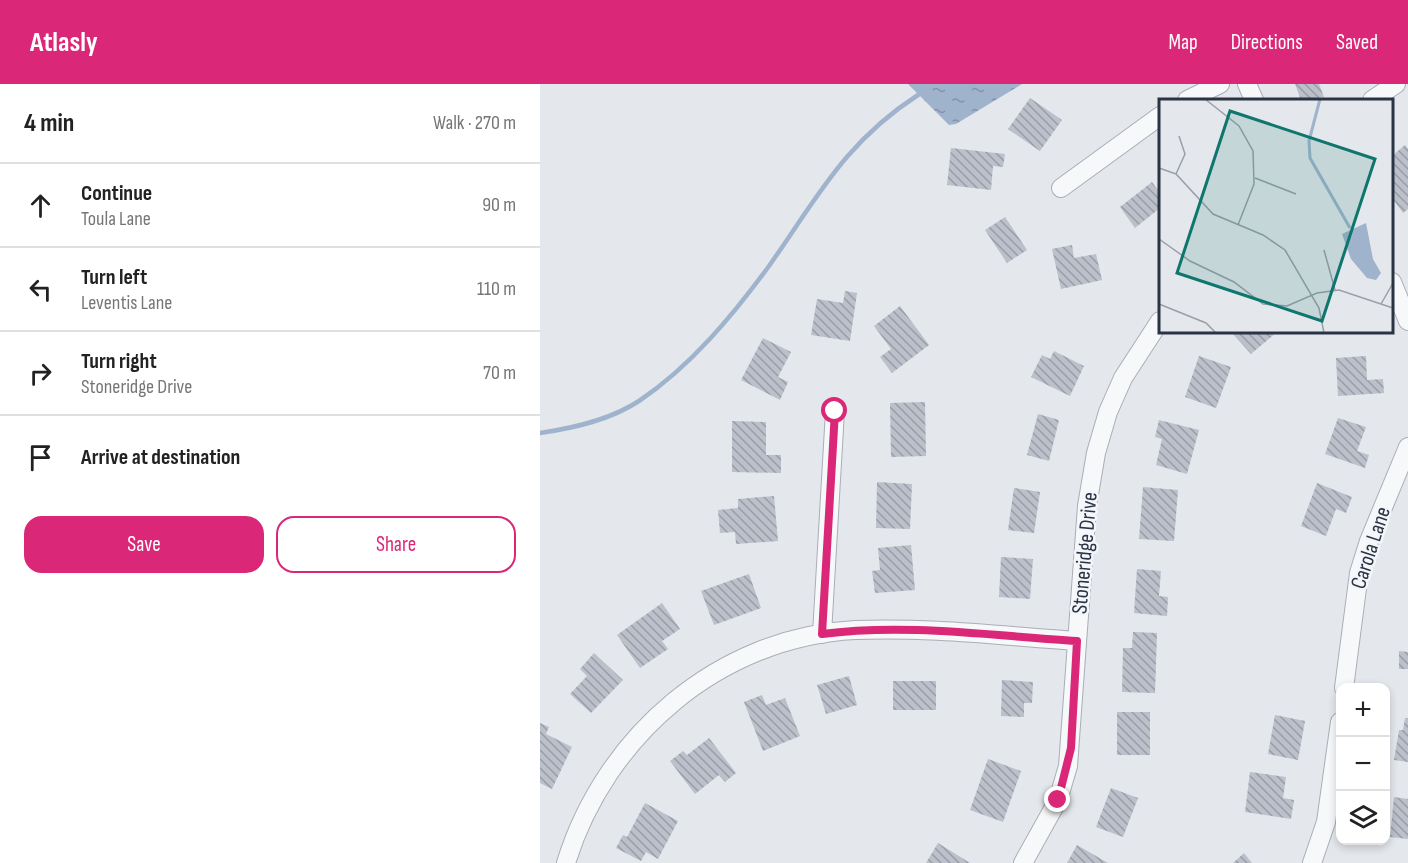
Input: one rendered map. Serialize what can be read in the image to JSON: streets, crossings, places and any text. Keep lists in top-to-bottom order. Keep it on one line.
{"streets":{"street":["Carola Lane","Stoneridge Drive"]},"page":{"header":"Atlasly","nav":["Map","Directions","Saved"],"heading":["4 min","Walk · 270 m"],"list":[["Continue","Toula Lane","90 m"],["Turn left","Leventis Lane","110 m"],["Turn right","Stoneridge Drive","70 m"],"Arrive at destination"],"buttons":["Save","Share"],"map_buttons":["+","−"]}}
